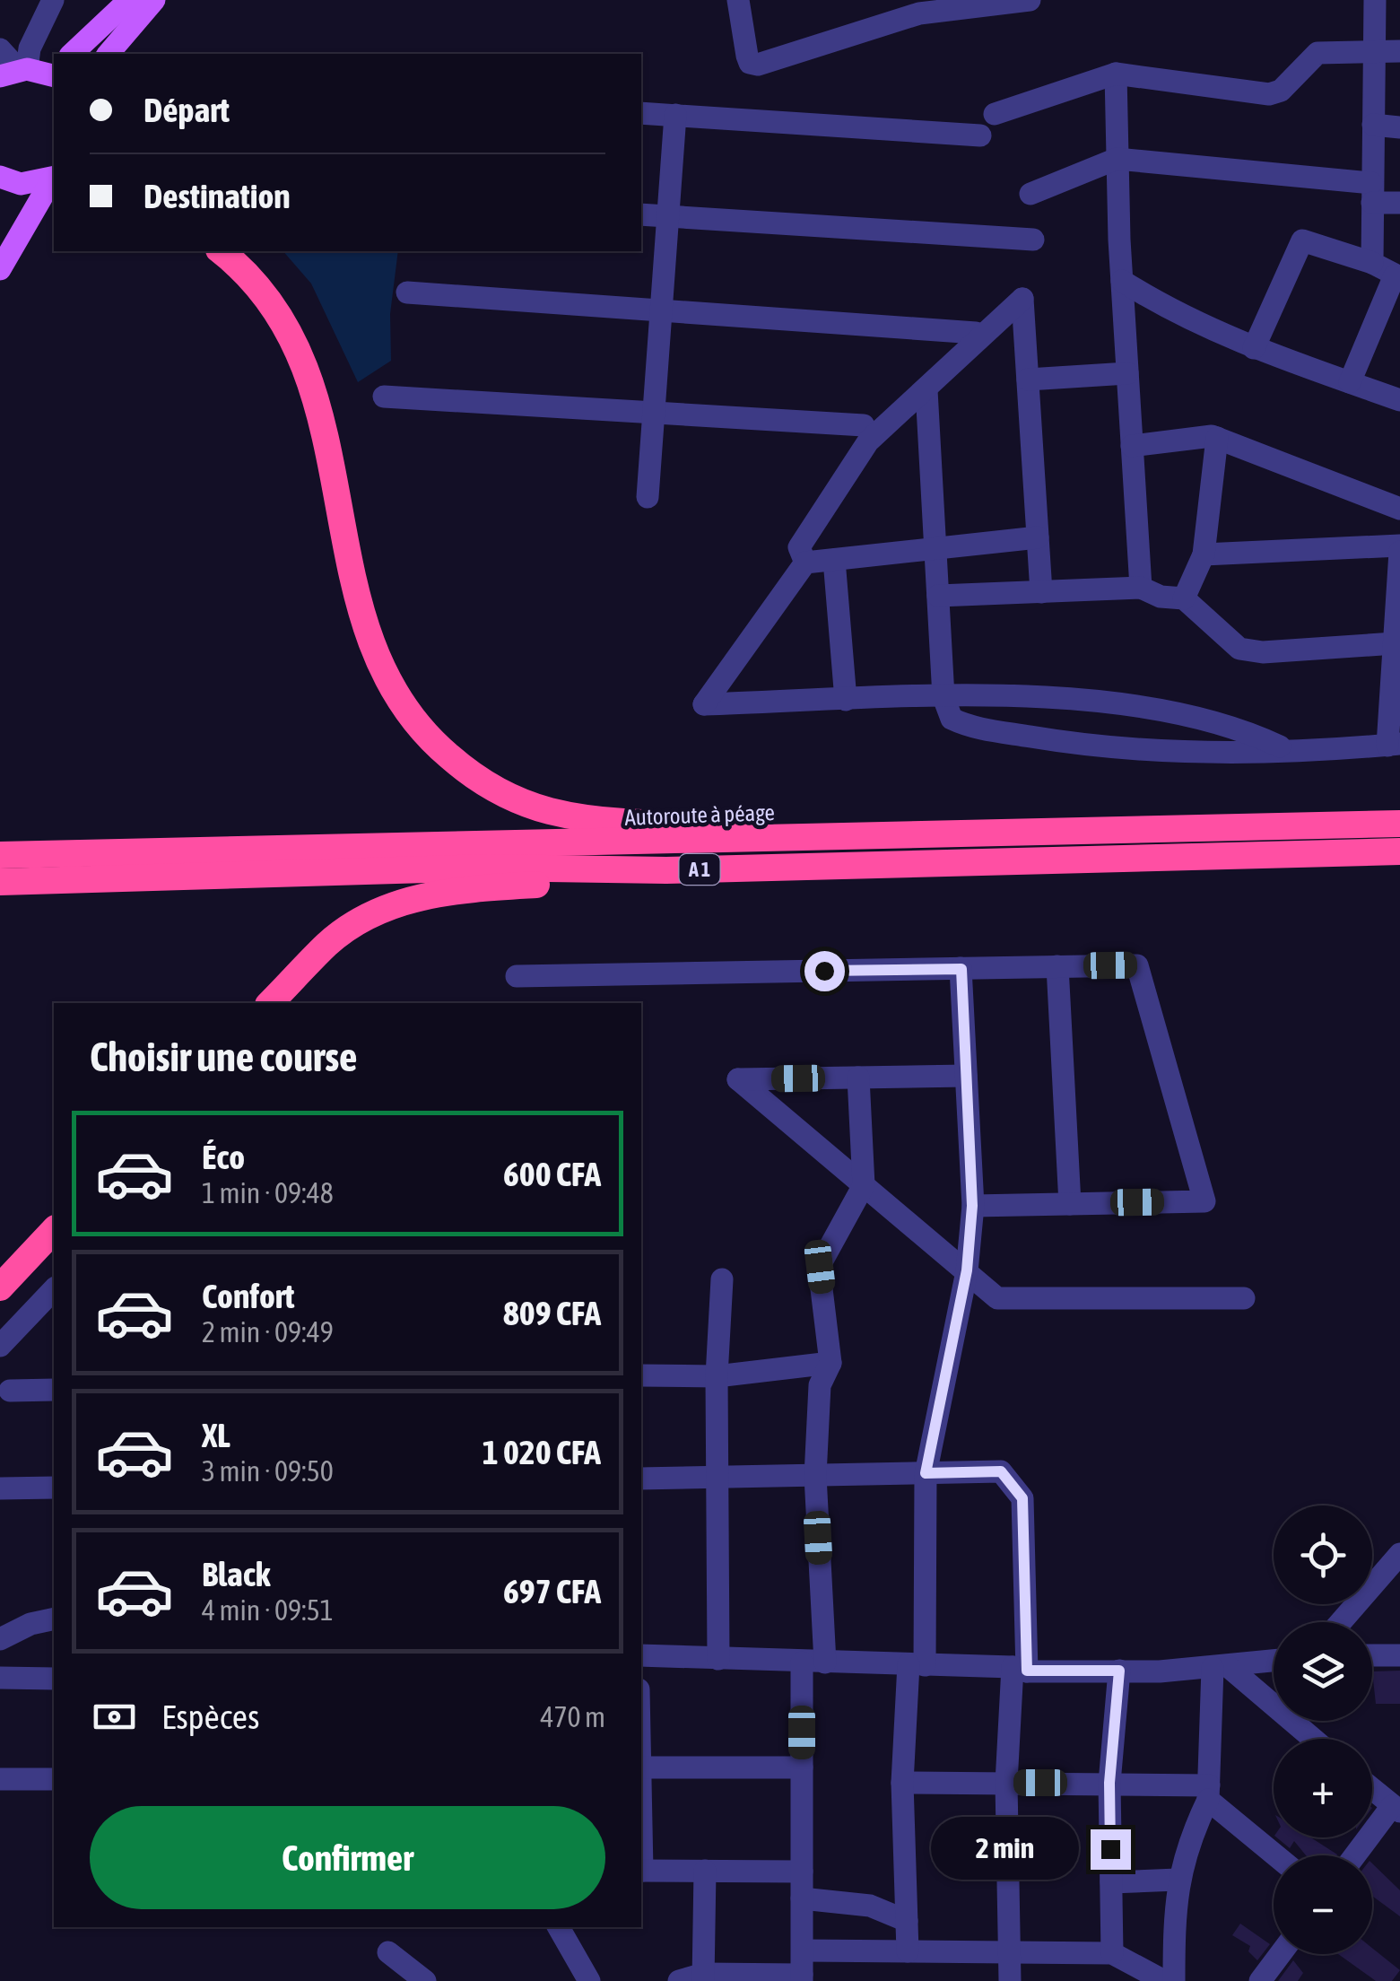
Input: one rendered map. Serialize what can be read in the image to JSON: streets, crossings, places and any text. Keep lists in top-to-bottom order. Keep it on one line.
{"streets":{"highway":["Autoroute à péage","A 1"]},"page":{"banner":["Départ","Destination"],"heading":"Choisir une course","list":[{"name":"Éco","note":"1 min · 09:48","value":"600 CFA"},{"name":"Confort","note":"2 min · 09:49","value":"809 CFA"},{"name":"XL","note":"3 min · 09:50","value":"1 020 CFA"},{"name":"Black","note":"4 min · 09:51","value":"697 CFA"}],"map_buttons":["+","−"],"pay":["Espèces","470 m"],"buttons":"Confirmer","bubble":"2 min"}}
